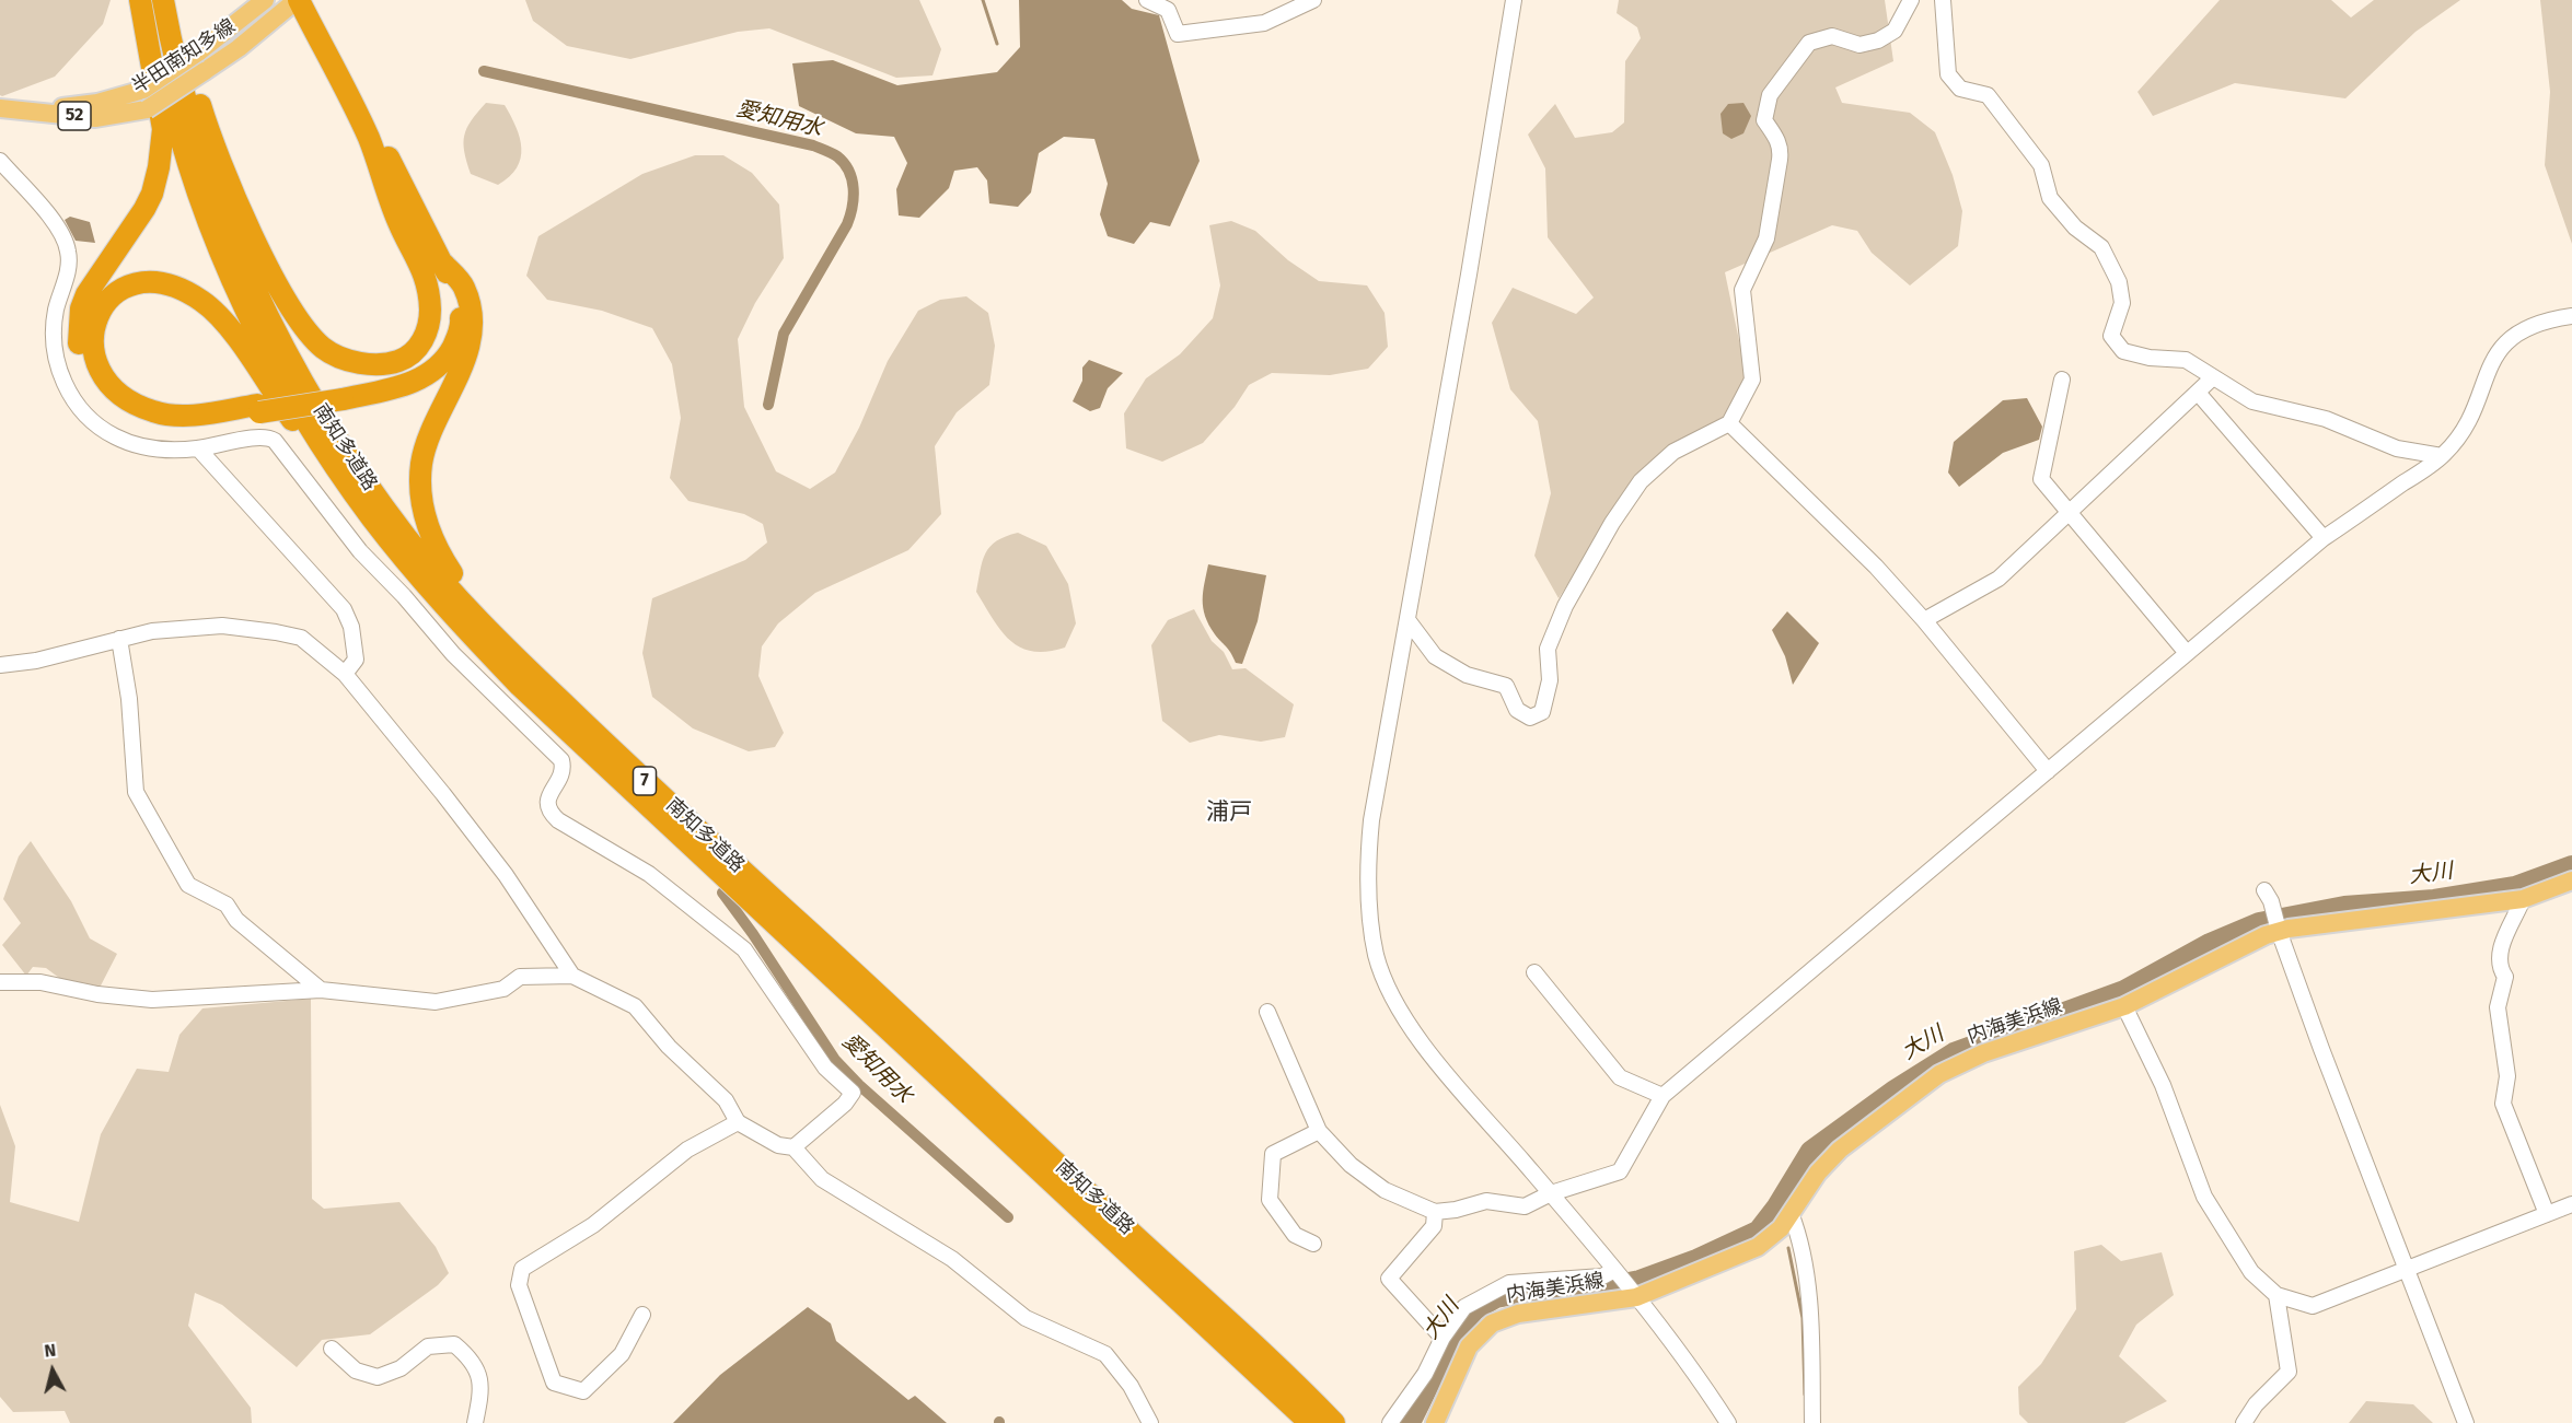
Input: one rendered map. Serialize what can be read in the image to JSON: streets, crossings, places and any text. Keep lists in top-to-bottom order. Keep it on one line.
{"streets":{"highway":["南知多道路","7"],"main road":["半田南知多線","52","内海美浜線"]},"districts":["浦戸"],"water":["愛知用水","大川"],"north":"top"}
